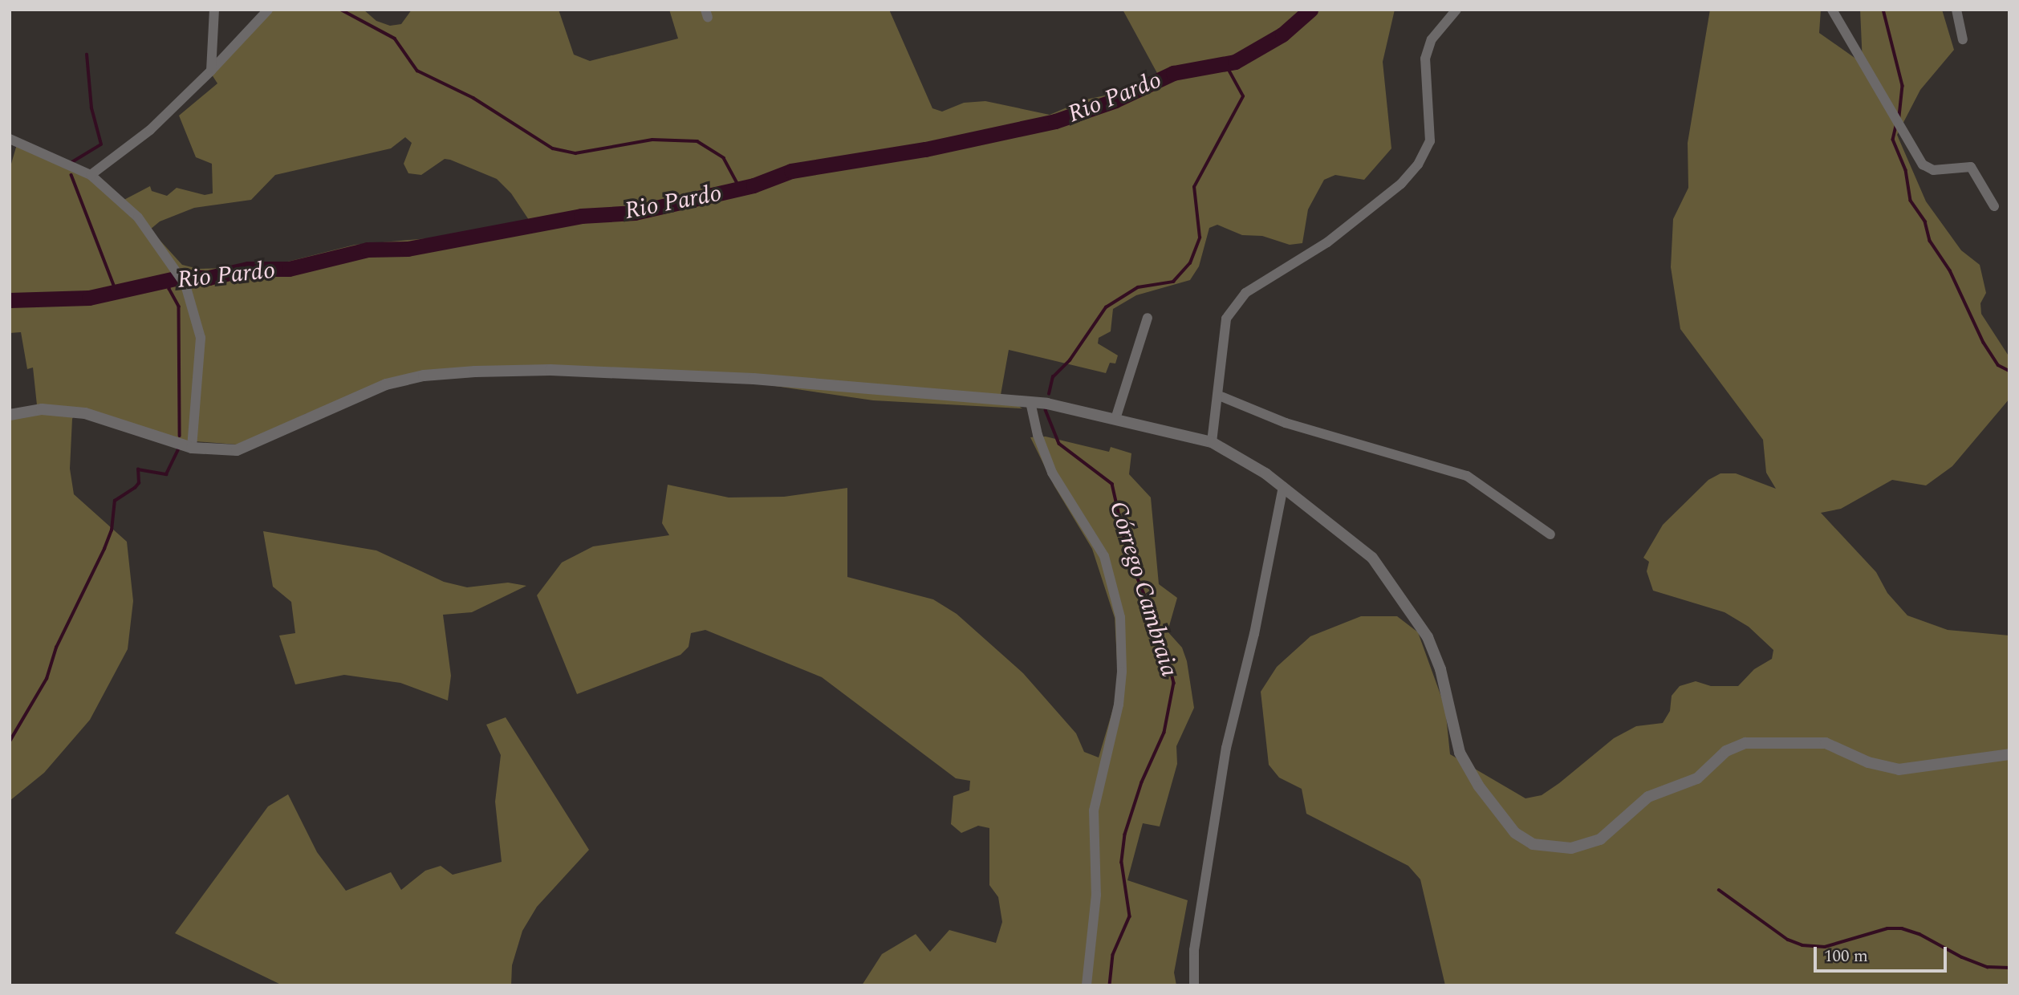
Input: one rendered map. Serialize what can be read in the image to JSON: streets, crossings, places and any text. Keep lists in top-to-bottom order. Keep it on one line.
{"water":["Rio Pardo","Córrego Cambraia"],"scale_bar":"100 m"}
